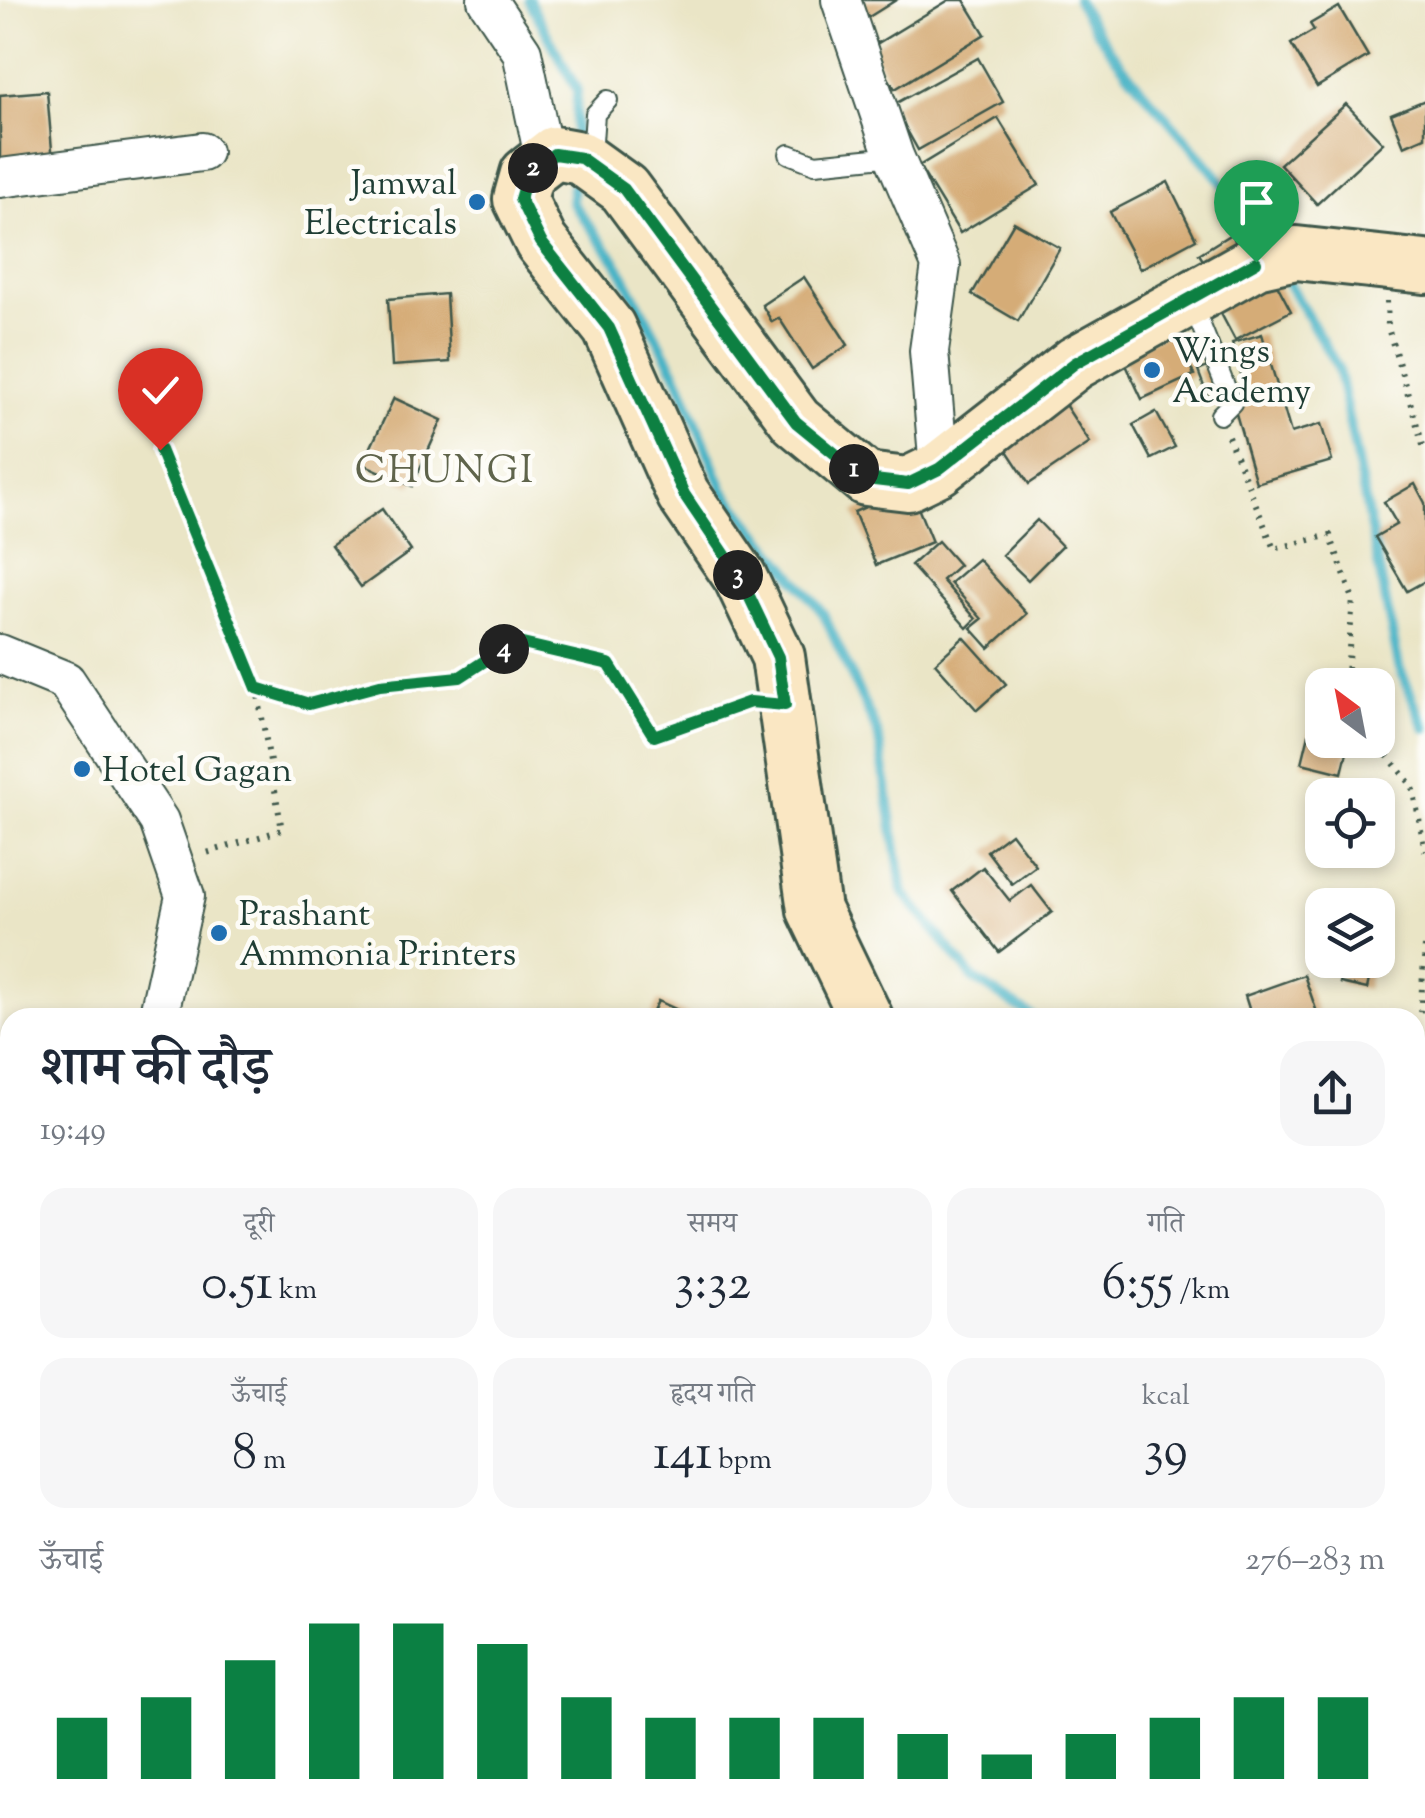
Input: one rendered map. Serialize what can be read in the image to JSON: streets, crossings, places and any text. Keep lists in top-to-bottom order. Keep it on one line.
{"districts":["CHUNGI"],"places":["Jamwal Electricals","Wings Academy","Hotel Gagan","Prashant Ammonia Printers"],"north":"top left","page":{"pins":["2","1","3","4"],"heading":["शाम की दौड़","19:49"],"stats":[["दूरी","0.51 km"],["समय","3:32"],["गति","6:55 /km"],["ऊँचाई","8 m"],["हृदय गति","141 bpm"],["kcal","39"]],"chart":["ऊँचाई","276–283 m"]}}
